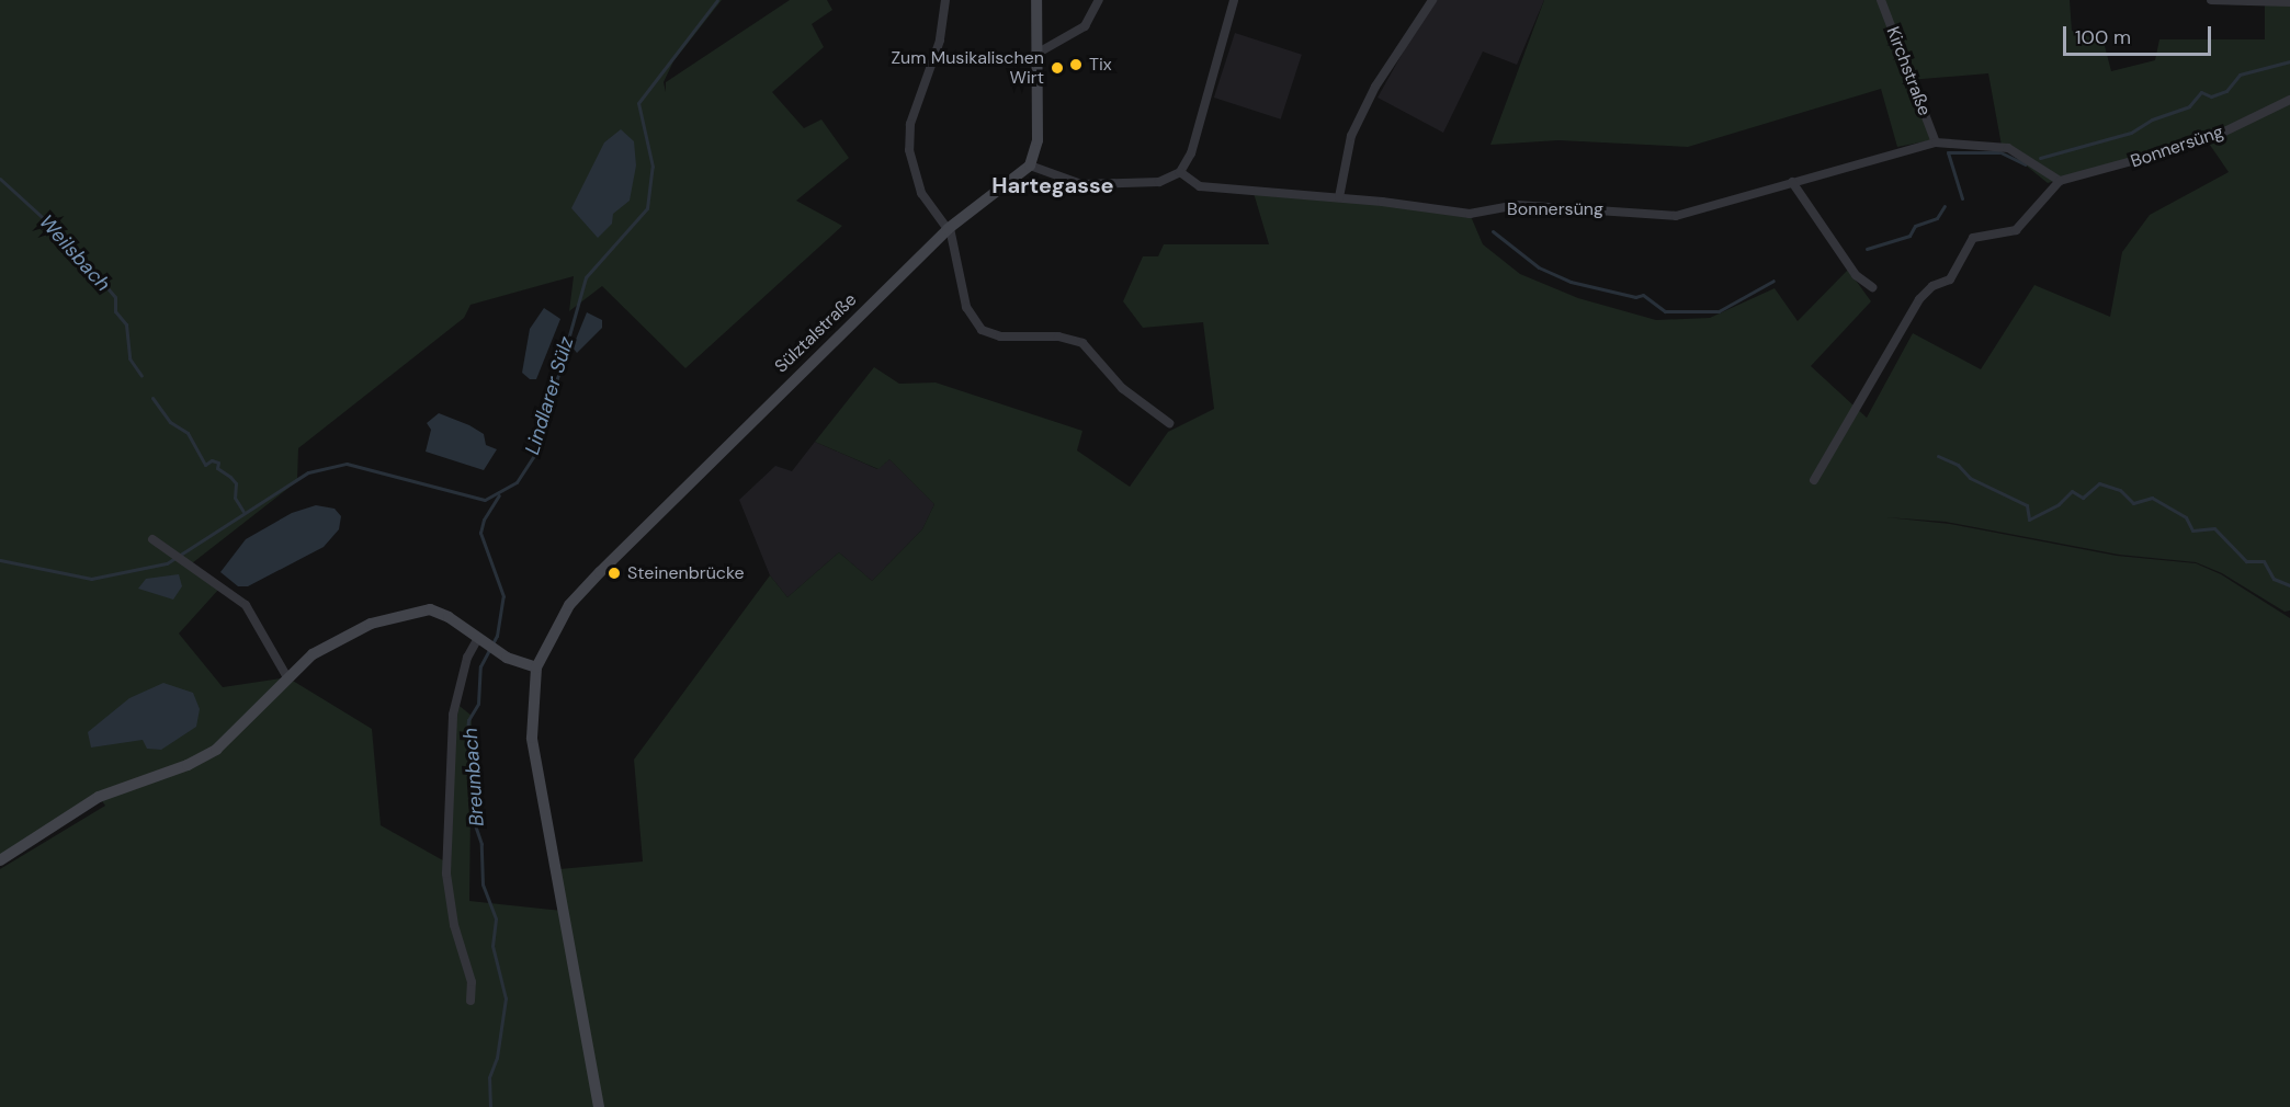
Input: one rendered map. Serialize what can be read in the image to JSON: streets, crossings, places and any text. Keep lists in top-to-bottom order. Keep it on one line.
{"streets":{"main road":["Sülztalstraße"],"street":["Kirchstraße","Bonnersüng"]},"crossings":[["Kirchstraße","Bonnersüng"]],"districts":["Hartegasse"],"water":["Weilsbach","Lindlarer Sülz","Breunbach"],"places":["Tix","Zum Musikalischen Wirt","Steinenbrücke"],"scale_bar":"100 m"}
